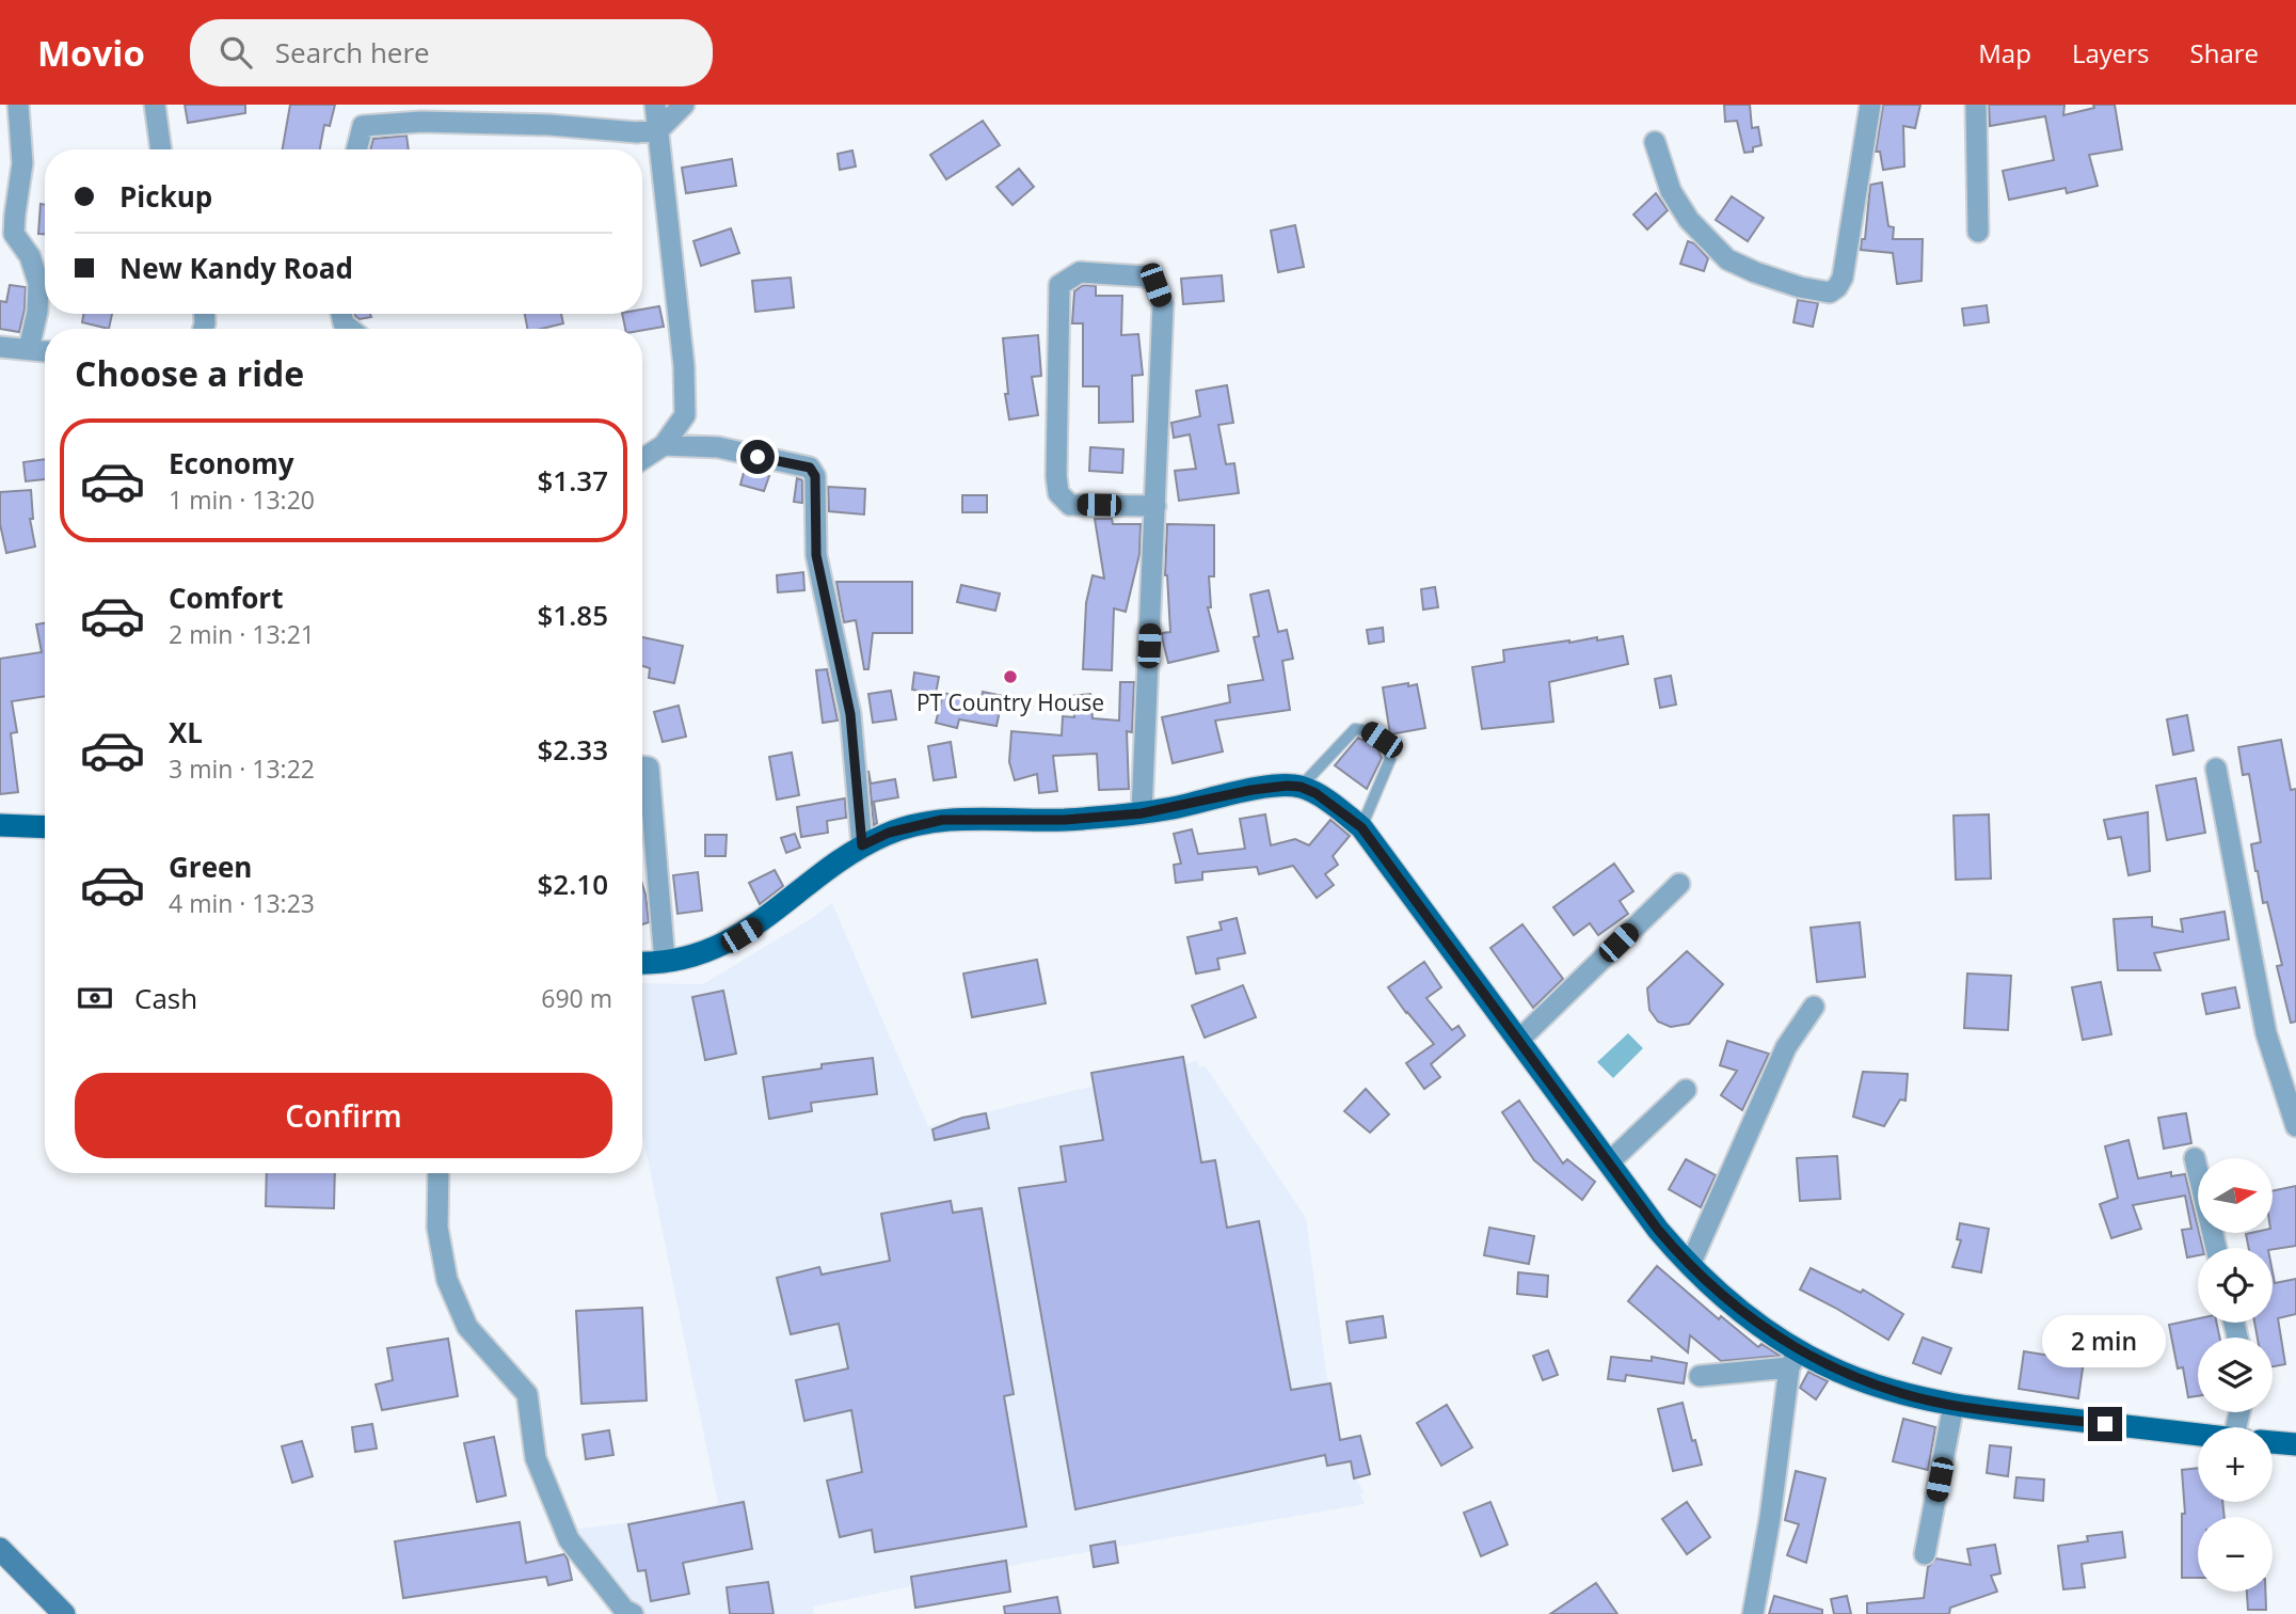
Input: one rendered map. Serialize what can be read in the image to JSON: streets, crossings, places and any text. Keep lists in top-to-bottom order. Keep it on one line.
{"places":["PT Country House"],"north":"right","page":{"header":"Movio","search":"Search here","nav":["Map","Layers","Share"],"banner":["Pickup","New Kandy Road"],"heading":"Choose a ride","list":[{"name":"Economy","note":"1 min · 13:20","value":"$1.37"},{"name":"Comfort","note":"2 min · 13:21","value":"$1.85"},{"name":"XL","note":"3 min · 13:22","value":"$2.33"},{"name":"Green","note":"4 min · 13:23","value":"$2.10"}],"pay":["Cash","690 m"],"buttons":"Confirm","map_buttons":["+","−"],"bubble":"2 min"}}
